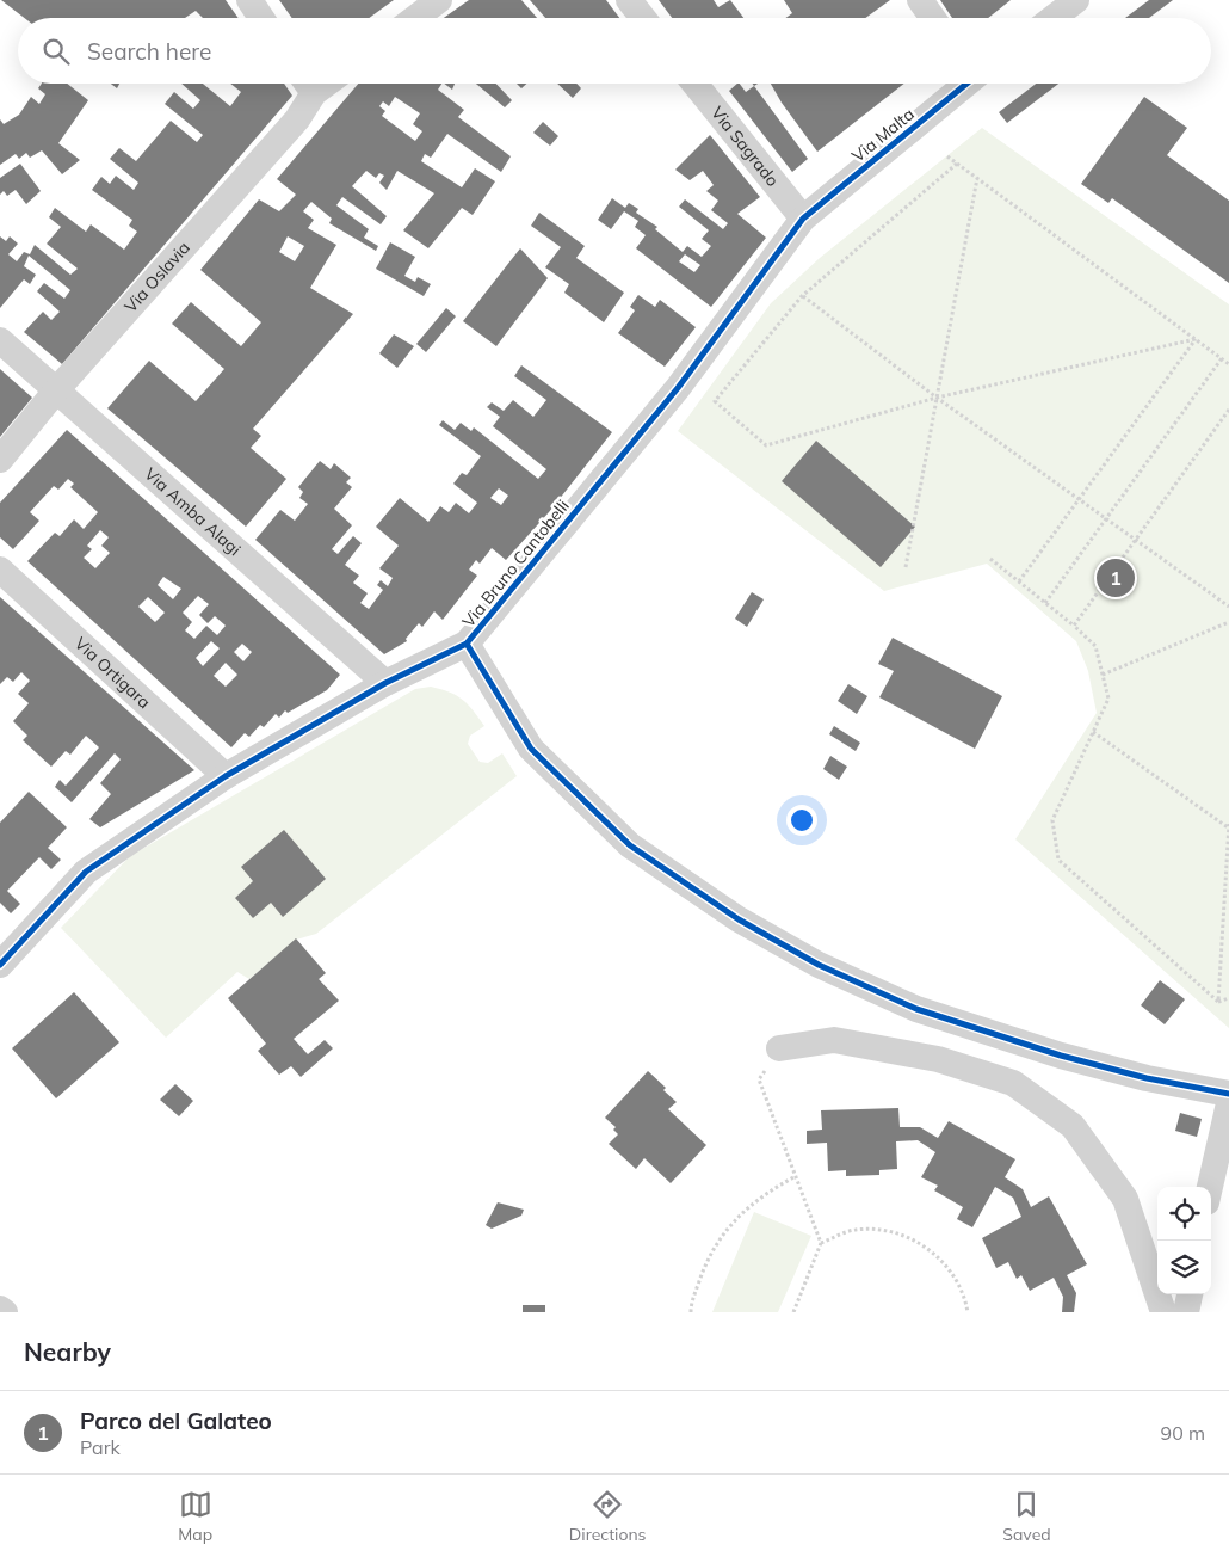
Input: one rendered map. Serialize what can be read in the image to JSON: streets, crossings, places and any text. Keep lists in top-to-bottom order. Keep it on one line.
{"streets":{"street":["Via Malta","Via Sagrado","Via Oslavia","Via Amba Alagi","Via Bruno Cantobelli","Via Ortigara"]},"crossings":[["Via Malta","Via Sagrado"],["Via Malta","Via Bruno Cantobelli"],["Via Sagrado","Via Bruno Cantobelli"],["Via Oslavia","Via Amba Alagi"],["Via Amba Alagi","Via Bruno Cantobelli"],["Via Bruno Cantobelli","Via Ortigara"]],"page":{"search":"Search here","pins":"1","heading":"Nearby","list":[{"mark":"1","name":"Parco del Galateo","note":"Park","value":"90 m"}],"nav":["Map","Directions","Saved"]}}
